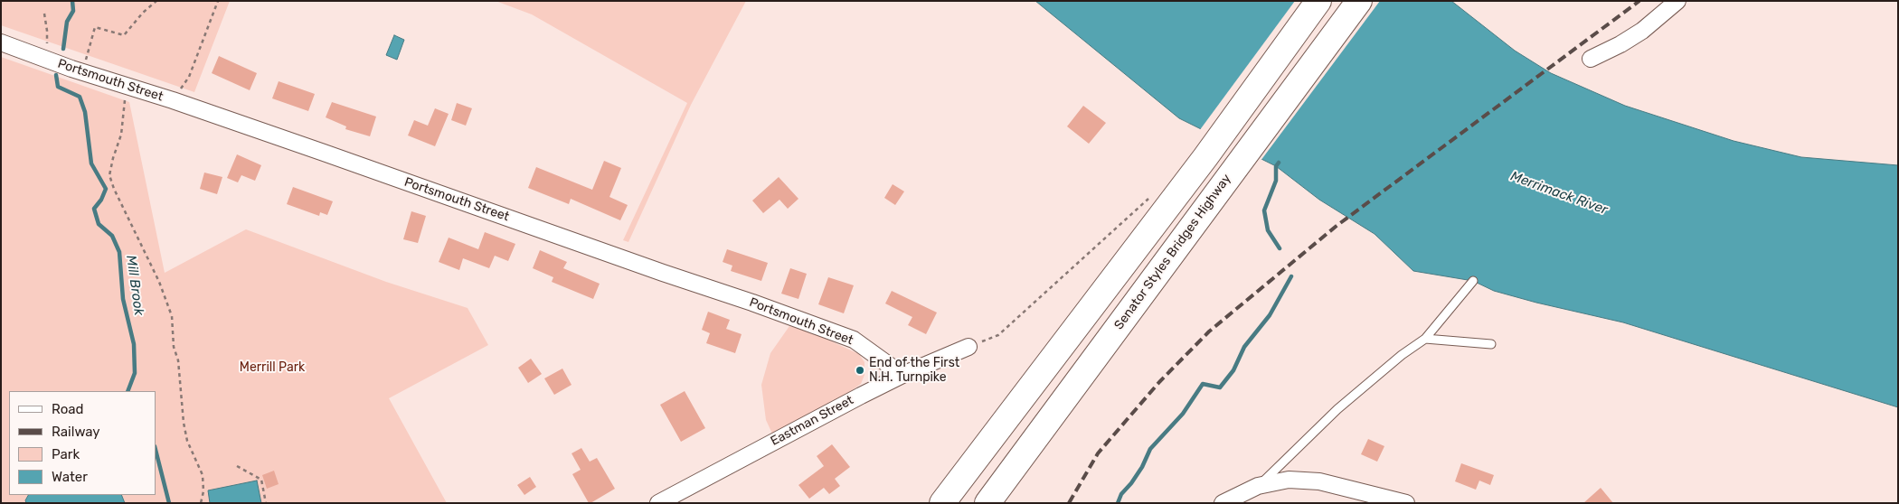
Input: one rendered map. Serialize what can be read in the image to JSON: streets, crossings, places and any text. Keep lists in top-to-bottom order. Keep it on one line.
{"streets":{"highway":["Senator Styles Bridges Highway"],"street":["Portsmouth Street","Eastman Street"]},"crossings":[["Portsmouth Street","Eastman Street"]],"water":["Merrimack River","Mill Brook"],"parks":["Merrill Park"],"places":["End of the First N.H. Turnpike"],"legend":["Road","Railway","Park","Water"]}
